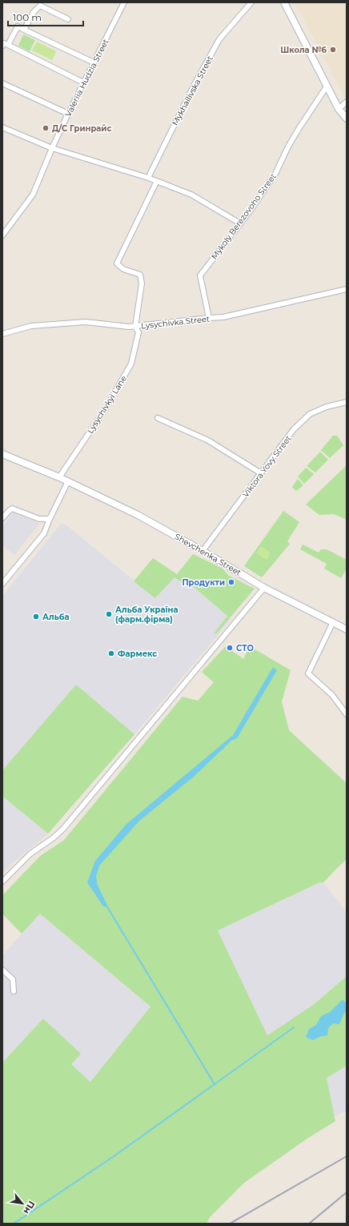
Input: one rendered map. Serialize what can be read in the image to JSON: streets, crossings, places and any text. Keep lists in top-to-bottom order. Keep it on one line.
{"streets":{"main road":["Shevchenka Street"],"street":["Valeriia Hudzia Street","Mykhailivska Street","Mykoly Berezovoho Street","Lysychivka Street","Lysychivkyi Lane","Viktora Yovy Street"]},"crossings":[["Mykoly Berezovoho Street","Lysychivka Street"],["Lysychivka Street","Lysychivkyi Lane"],["Lysychivkyi Lane","Shevchenka Street"],["Viktora Yovy Street","Shevchenka Street"]],"places":["Школа №6","Д/С Гринрайс","Продукти","Альба Україна (фарм.фірма)","Альба","СТО","Фармекс"],"scale_bar":"100 m","north":"bottom right"}
